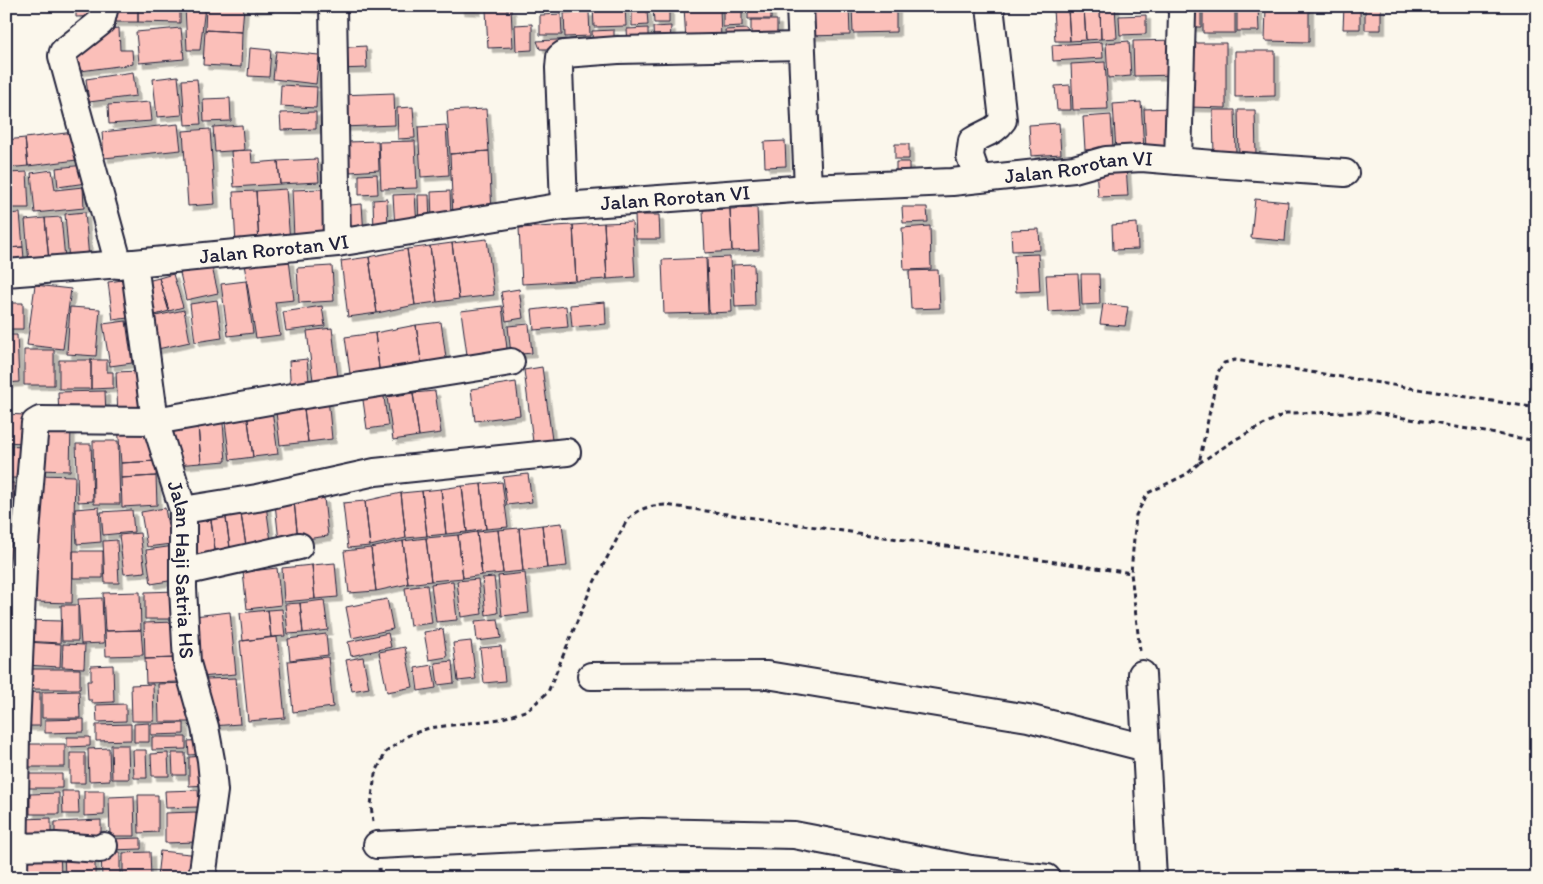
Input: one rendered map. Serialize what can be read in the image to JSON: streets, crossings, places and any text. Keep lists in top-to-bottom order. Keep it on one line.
{"streets":{"street":["Jalan Rorotan VI","Jalan Haji Satria HS"]},"crossings":[["Jalan Rorotan VI","Jalan Haji Satria HS"]]}
